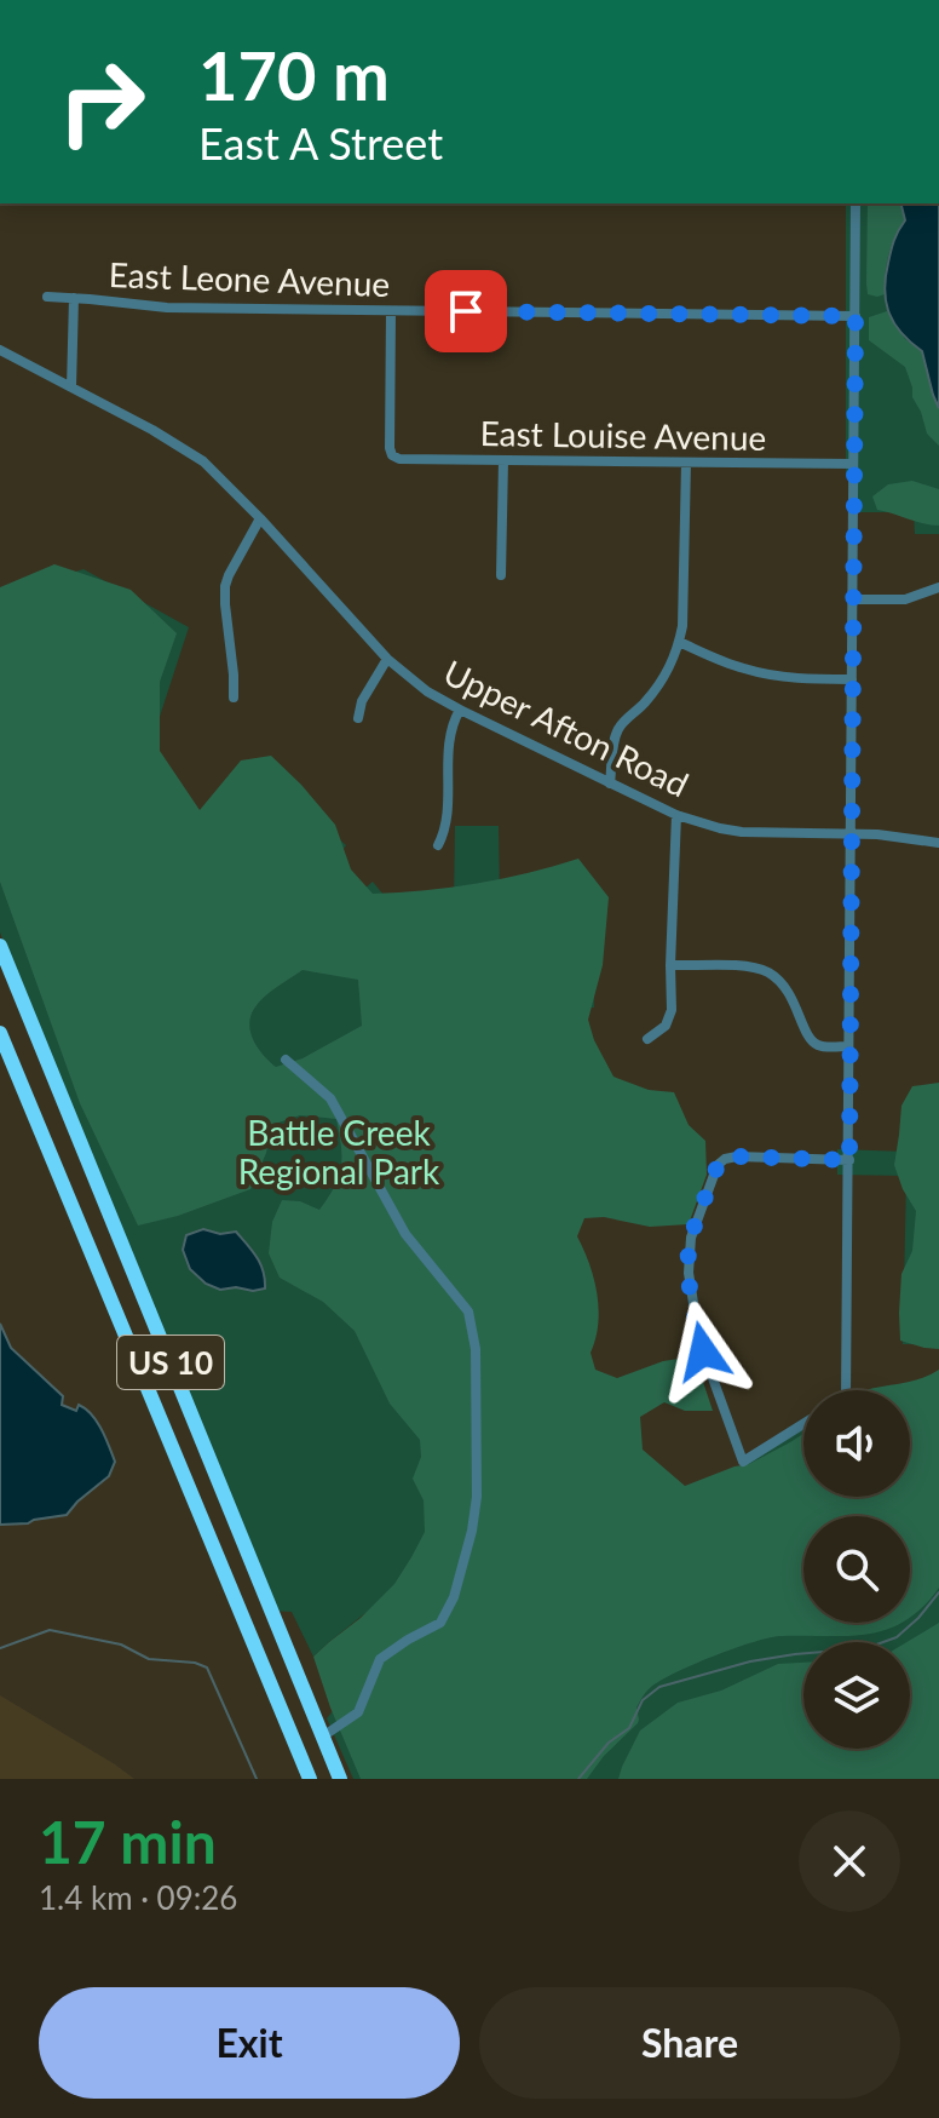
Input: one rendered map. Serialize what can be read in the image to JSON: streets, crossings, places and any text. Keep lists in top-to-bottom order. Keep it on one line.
{"streets":{"highway":["US 10"],"street":["East Leone Avenue","East Louise Avenue","Upper Afton Road"]},"crossings":[["East Leone Avenue","East Louise Avenue"]],"parks":["Battle Creek Regional Park"],"page":{"turn":["170 m","East A Street"],"heading":["17 min","1.4 km · 09:26"],"buttons":["Exit","Share"]}}
